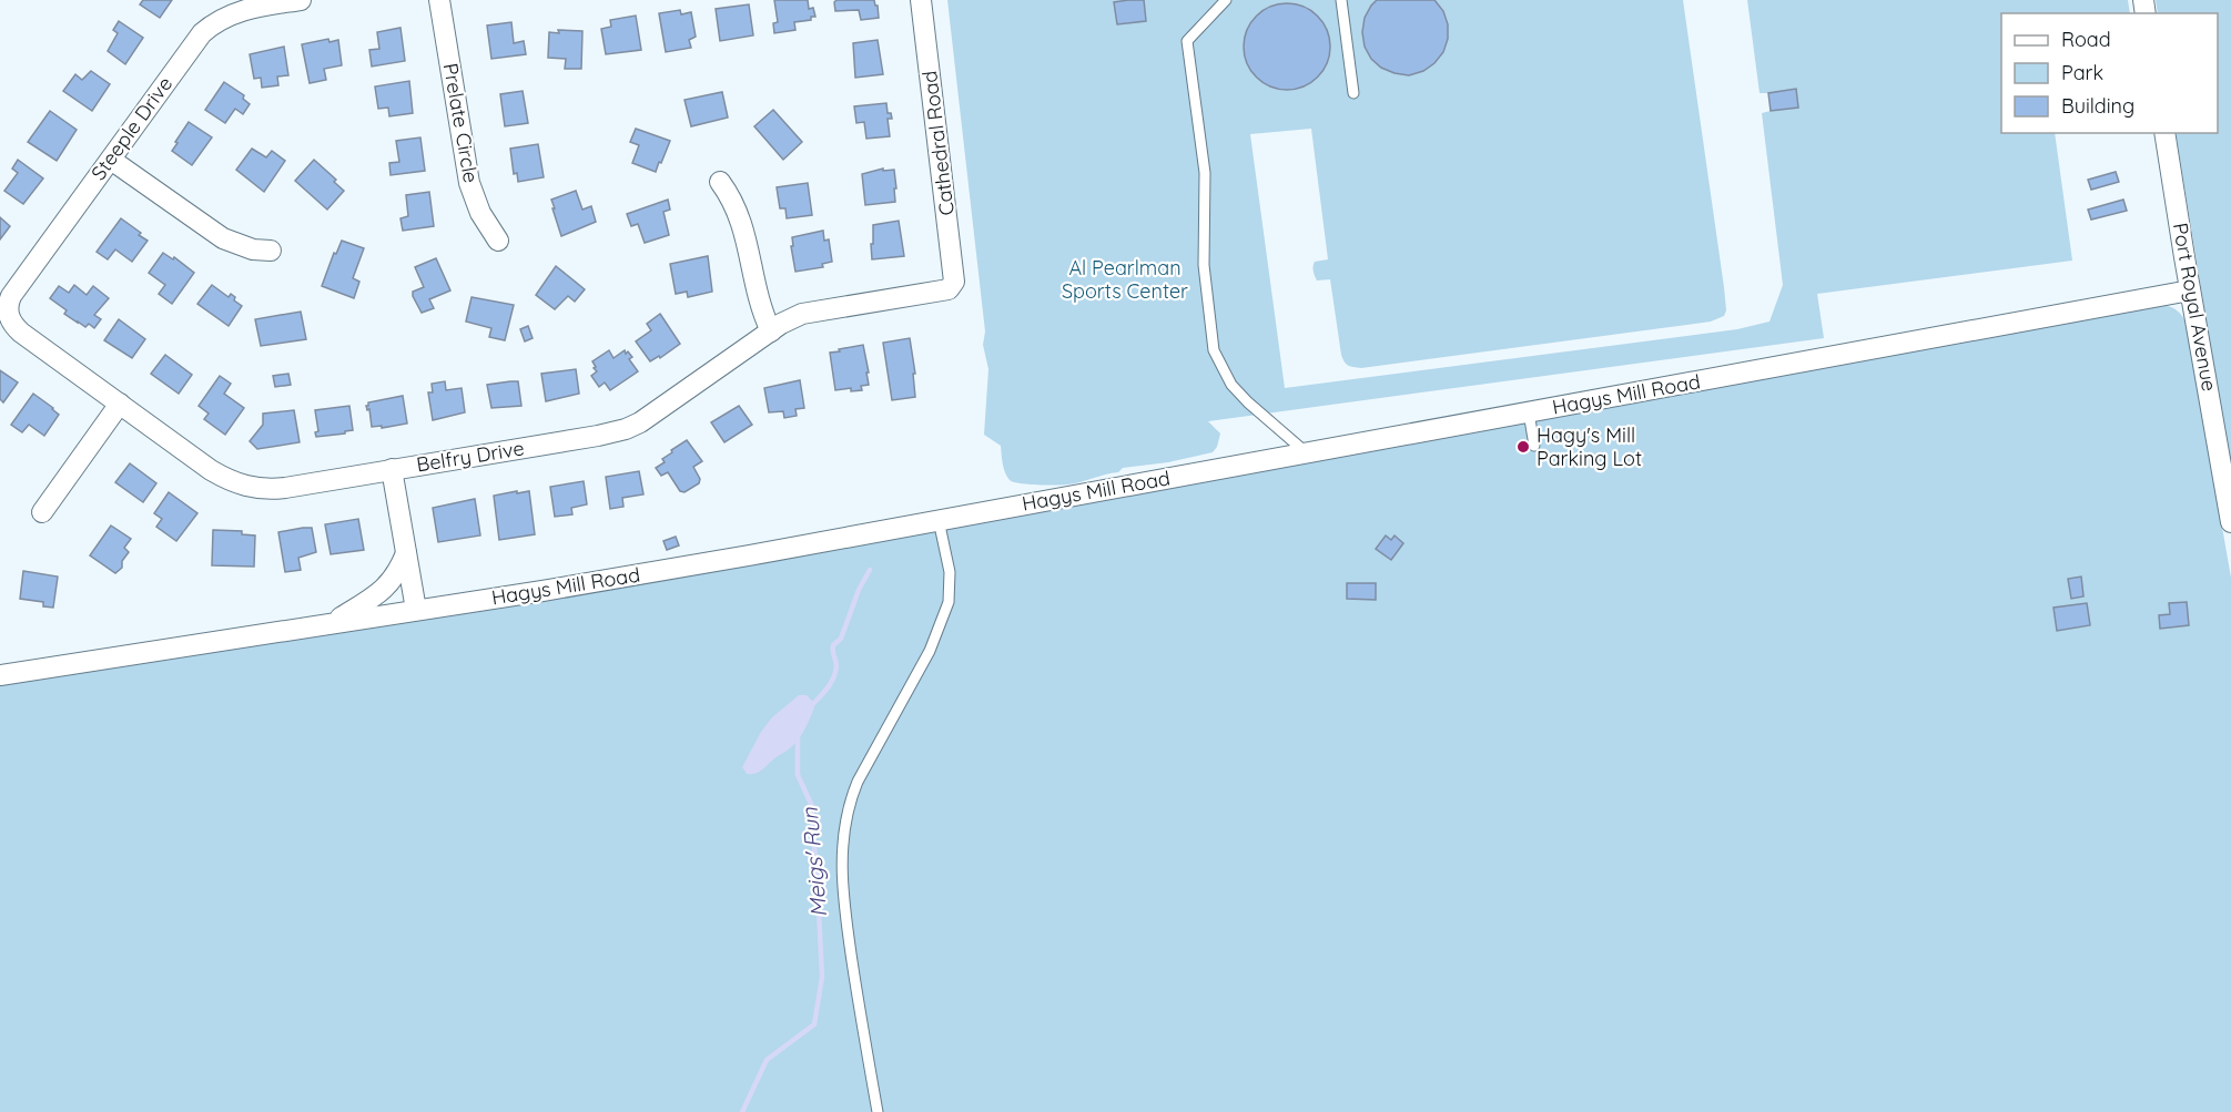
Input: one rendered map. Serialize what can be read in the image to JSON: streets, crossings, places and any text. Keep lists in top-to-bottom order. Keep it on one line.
{"streets":{"street":["Prelate Circle","Steeple Drive","Cathedral Road","Port Royal Avenue","Hagys Mill Road","Belfry Drive"]},"crossings":[["Steeple Drive","Belfry Drive"],["Cathedral Road","Belfry Drive"],["Port Royal Avenue","Hagys Mill Road"]],"water":["Meigs' Run"],"parks":["Al Pearlman Sports Center"],"places":["Hagy's Mill Parking Lot"],"legend":["Road","Park","Building"]}
